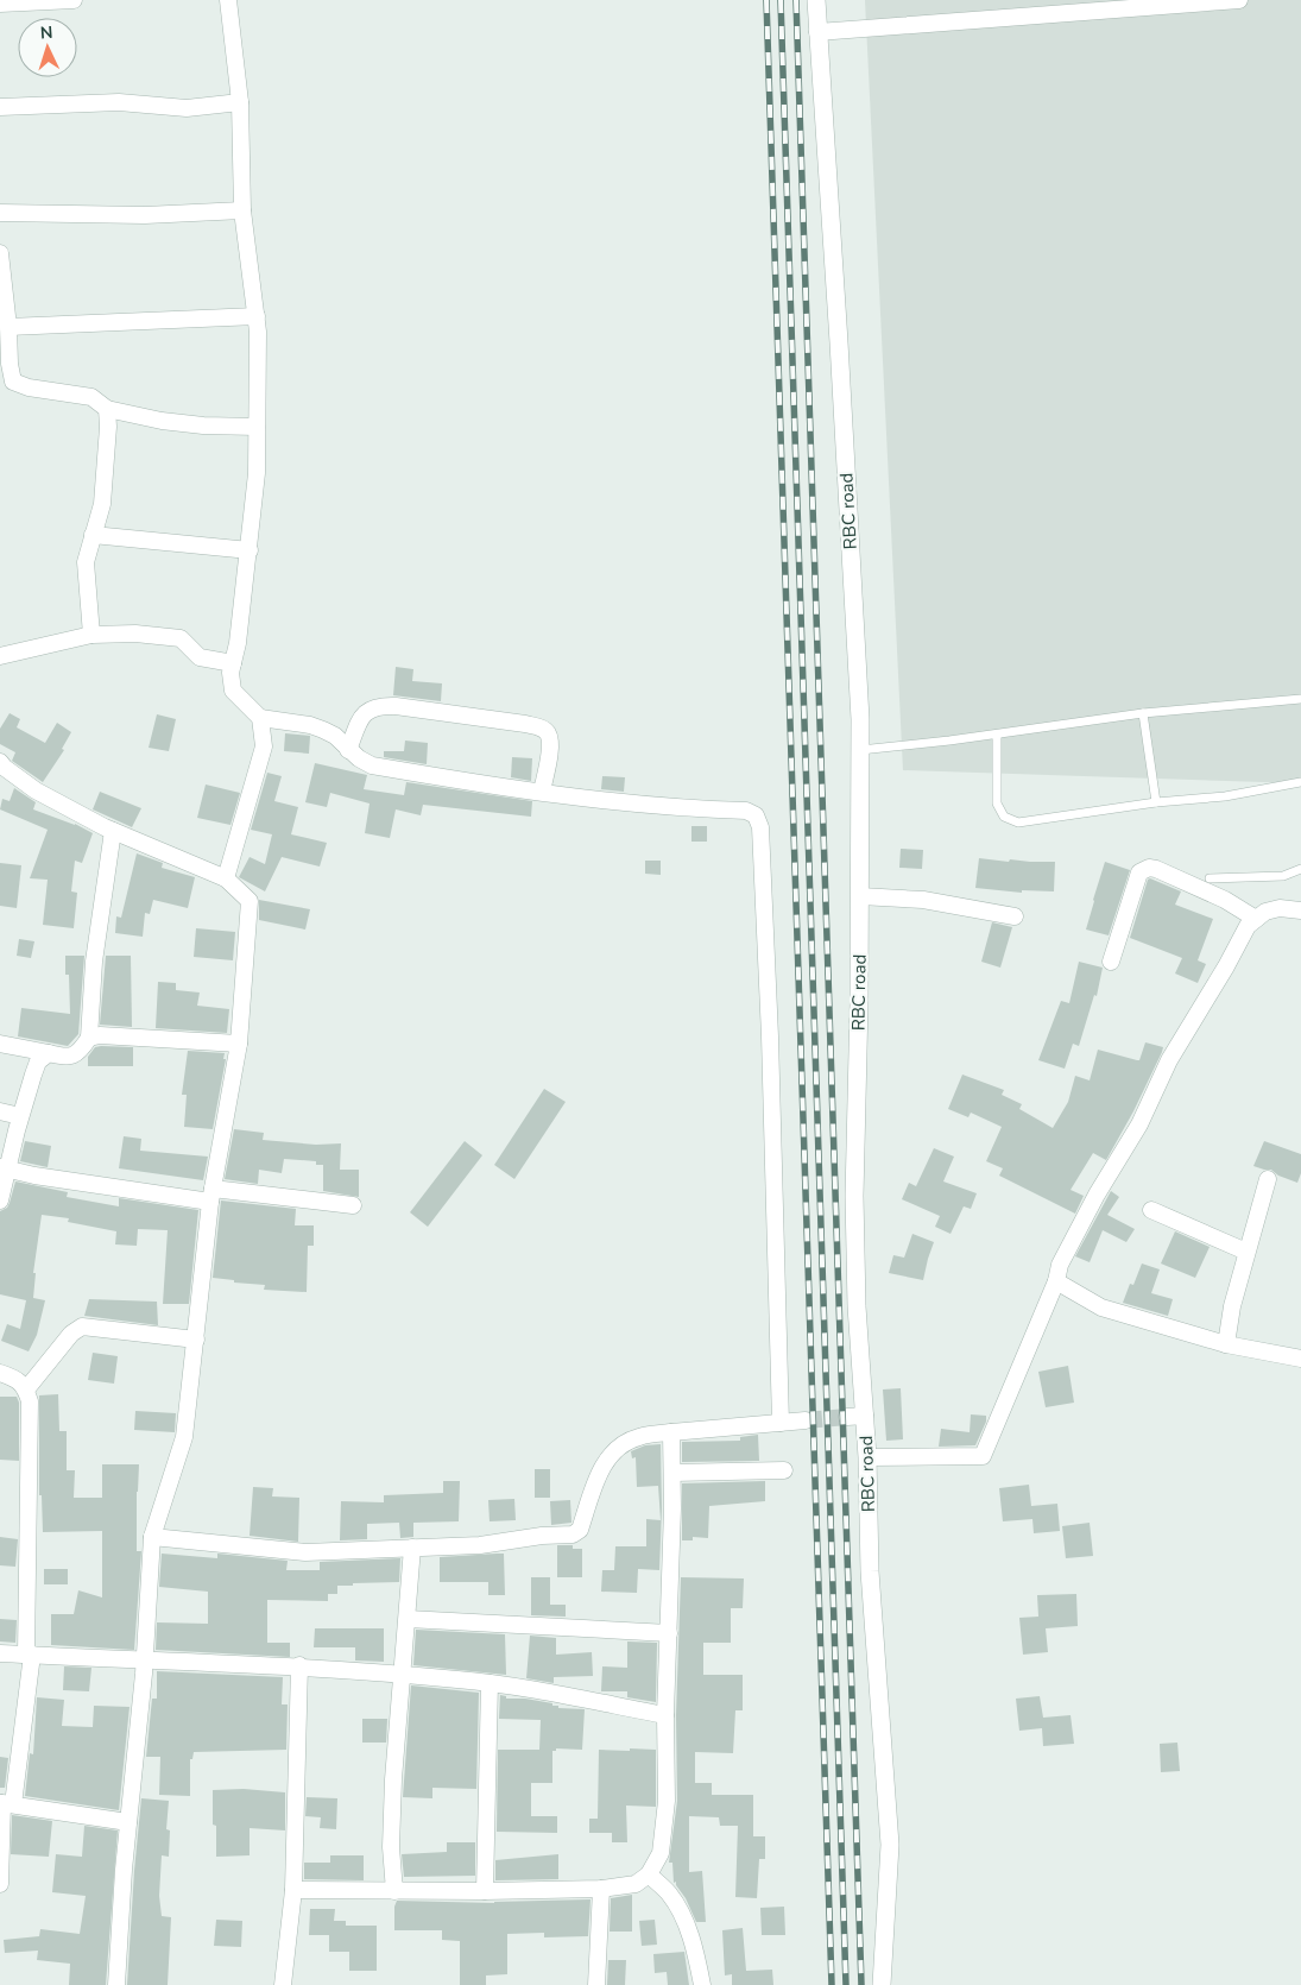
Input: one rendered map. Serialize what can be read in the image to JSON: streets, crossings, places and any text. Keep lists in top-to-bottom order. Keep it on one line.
{"streets":{"street":["RBC road"]},"north":"top"}
